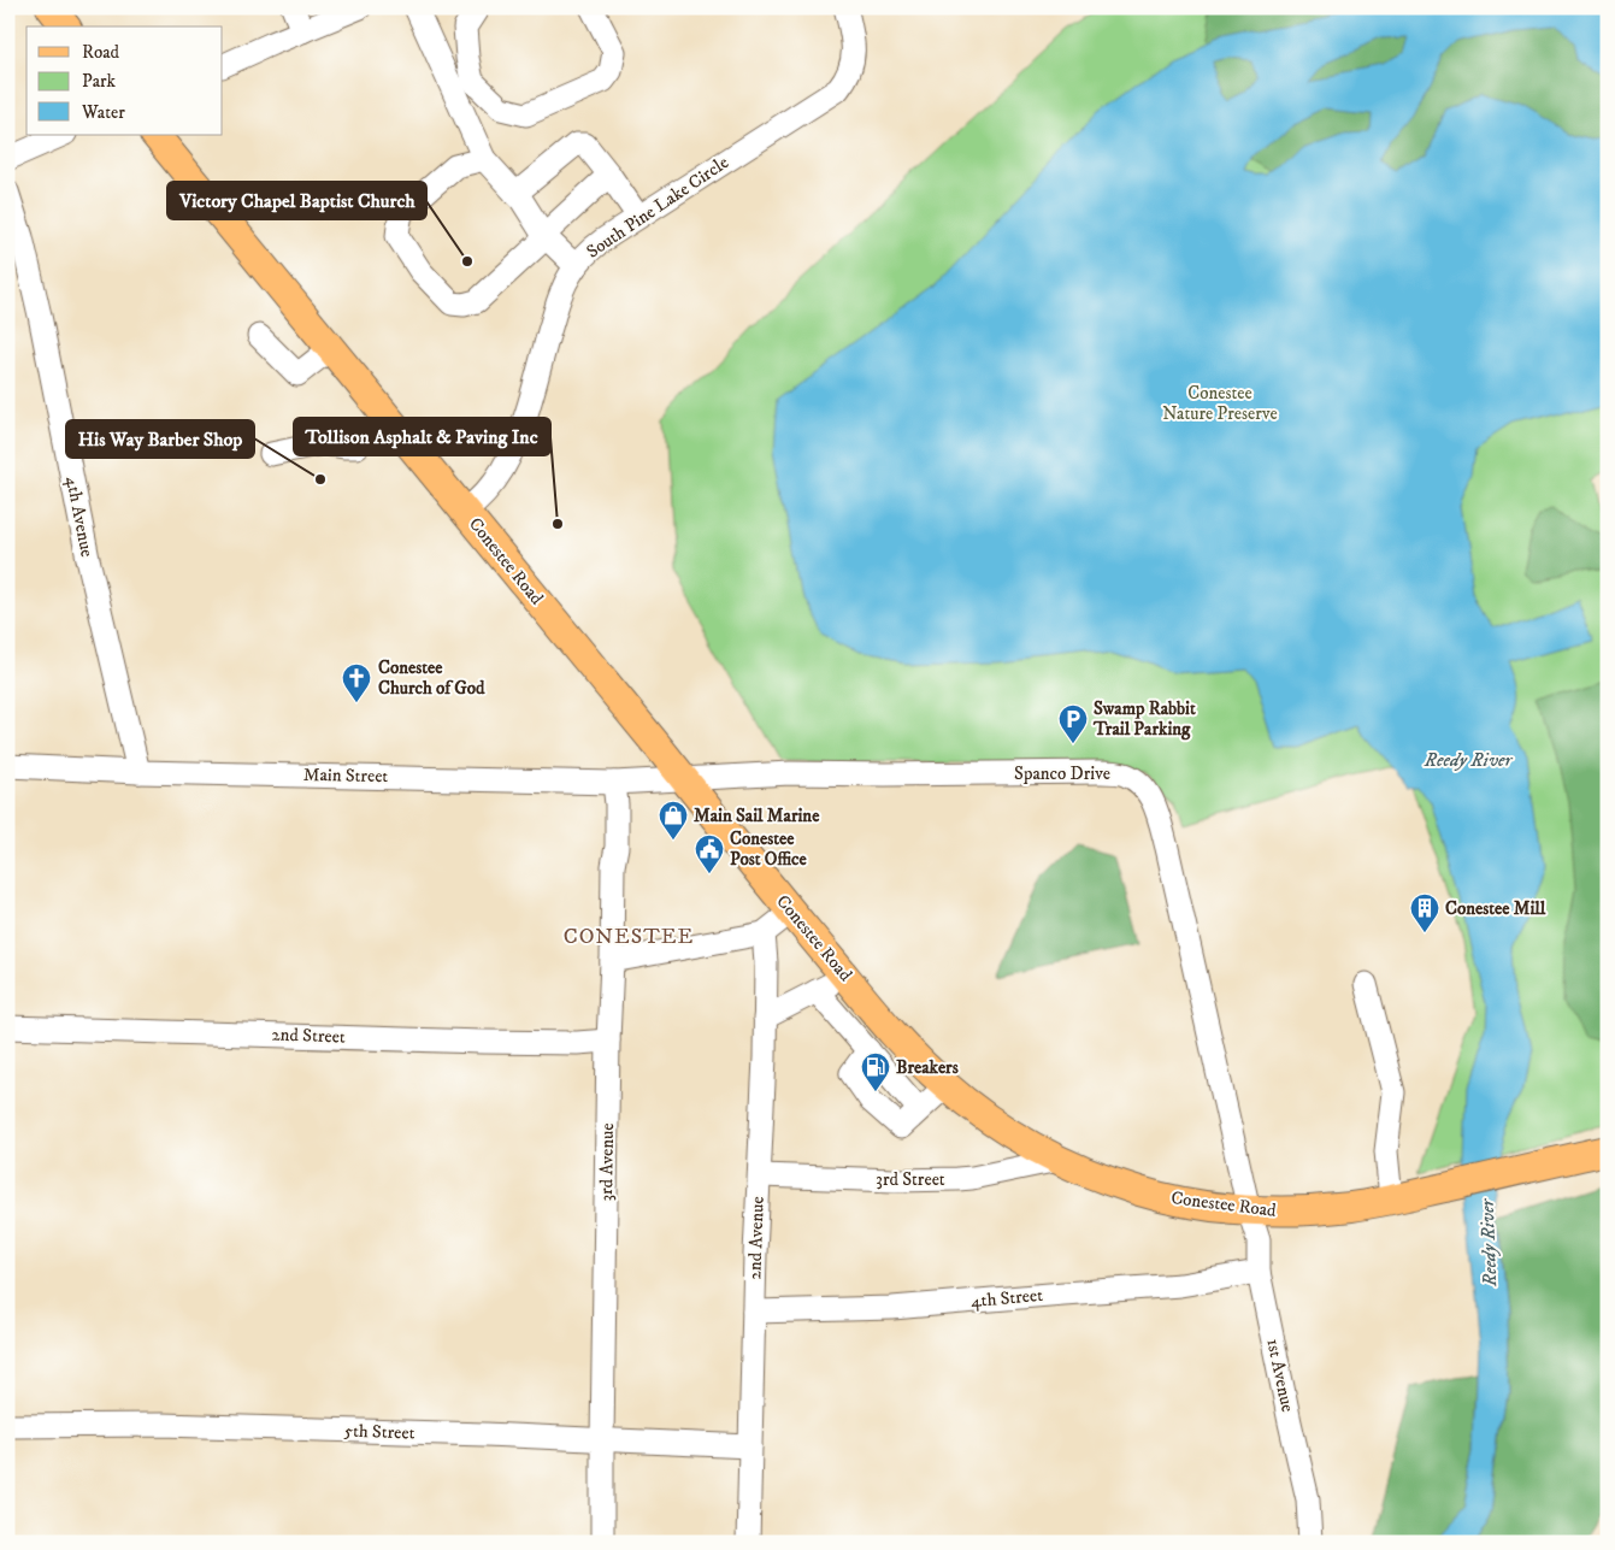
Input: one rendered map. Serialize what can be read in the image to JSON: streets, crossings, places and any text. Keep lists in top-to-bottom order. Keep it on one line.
{"streets":{"main road":["Conestee Road"],"street":["South Pine Lake Circle","4th Avenue","Spanco Drive","Main Street","2nd Street","3rd Avenue","3rd Street","2nd Avenue","4th Street","1st Avenue","5th Street"]},"crossings":[["South Pine Lake Circle","Conestee Road"],["4th Avenue","Main Street"],["Conestee Road","Spanco Drive"],["Conestee Road","Main Street"],["Conestee Road","3rd Street"],["Conestee Road","1st Avenue"],["Spanco Drive","Main Street"],["Spanco Drive","1st Avenue"],["Main Street","3rd Avenue"],["2nd Street","3rd Avenue"],["3rd Avenue","5th Street"],["3rd Street","2nd Avenue"],["2nd Avenue","4th Street"],["2nd Avenue","5th Street"],["4th Street","1st Avenue"]],"districts":["CONESTEE"],"water":["Reedy River"],"parks":["Conestee Nature Preserve"],"places":{"other":["Victory Chapel Baptist Church","His Way Barber Shop","Tollison Asphalt & Paving Inc"],"church":["Conestee Church of God"],"parking":["Swamp Rabbit Trail Parking"],"shop":["Main Sail Marine"],"public building":["Conestee Post Office"],"building":["Conestee Mill"],"fuel station":["Breakers"]},"legend":["Road","Park","Water"]}
